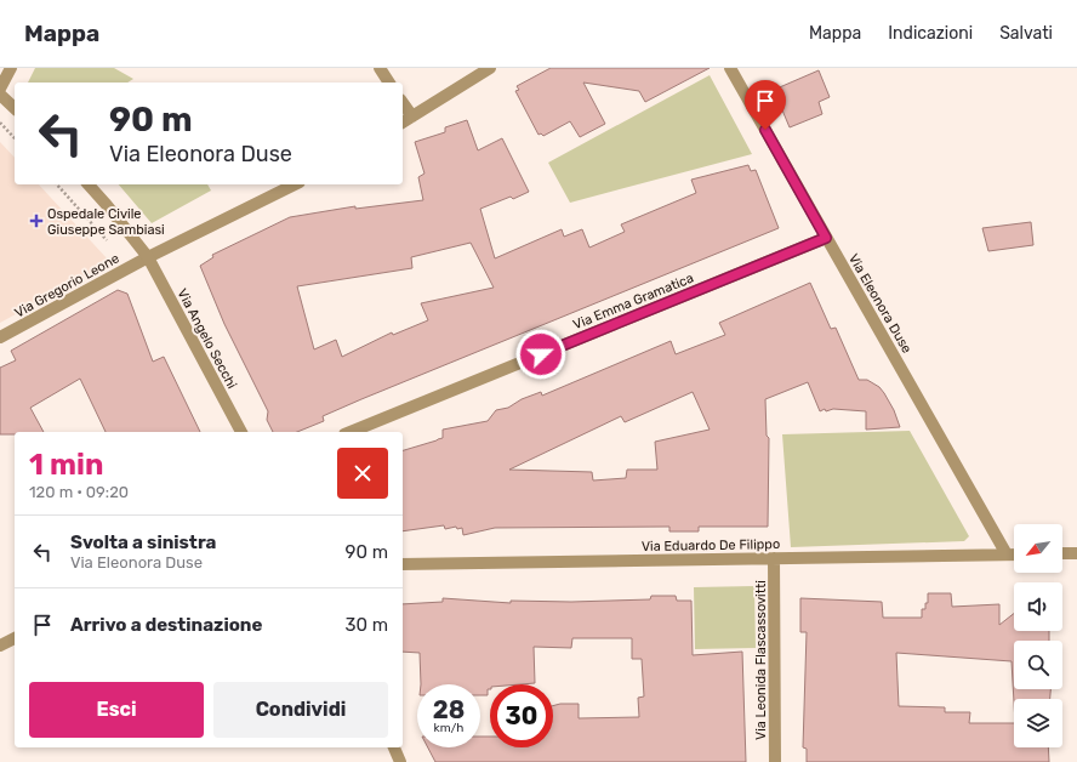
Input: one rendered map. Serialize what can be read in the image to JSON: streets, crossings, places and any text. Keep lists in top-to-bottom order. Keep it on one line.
{"streets":{"street":["Via Gregorio Leone","Via Emma Gramatica","Via Eleonora Duse","Via Angelo Secchi","Via Eduardo De Filippo","Via Leonida Flascassovitti"]},"crossings":[["Via Gregorio Leone","Via Angelo Secchi"],["Via Emma Gramatica","Via Eleonora Duse"],["Via Eleonora Duse","Via Eduardo De Filippo"],["Via Eduardo De Filippo","Via Leonida Flascassovitti"]],"places":{"health":["Ospedale Civile Giuseppe Sambiasi"]},"north":"bottom left","page":{"header":"Mappa","nav":["Mappa","Indicazioni","Salvati"],"turn":["90 m","Via Eleonora Duse"],"heading":["1 min","120 m · 09:20"],"list":[{"name":"Svolta a sinistra","note":"Via Eleonora Duse","value":"90 m"},{"name":"Arrivo a destinazione","value":"30 m"}],"buttons":["Esci","Condividi"],"speed":"28 km/h","limit":"30"}}
